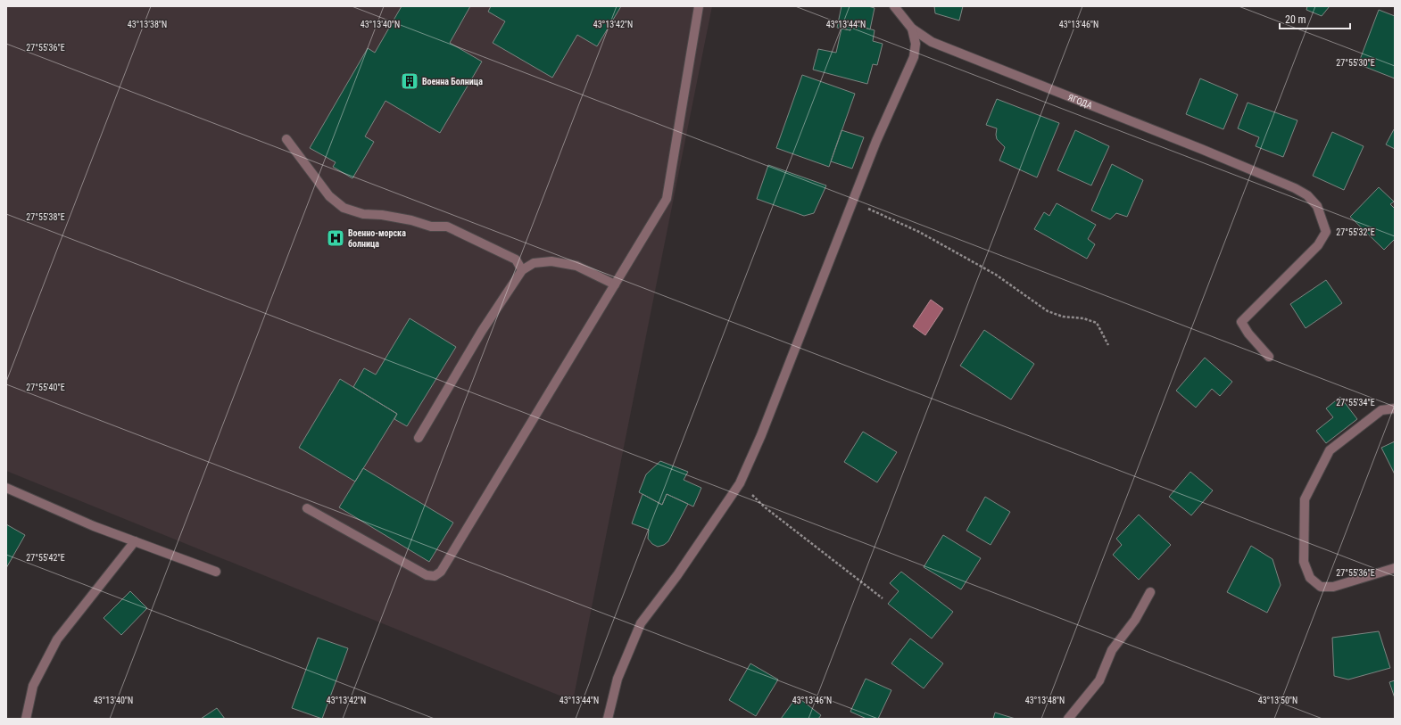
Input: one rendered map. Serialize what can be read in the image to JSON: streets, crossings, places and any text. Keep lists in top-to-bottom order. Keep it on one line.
{"streets":{"street":["ЯГОДА"]},"places":{"building":["Военна Болница"],"hospital":["Военно-морска болница"]},"scale_bar":"20 m","coordinates":["43°13'38\"N","43°13'40\"N","43°13'42\"N","43°13'44\"N","43°13'46\"N","27°55'36\"E","27°55'30\"E","27°55'38\"E","27°55'32\"E","27°55'40\"E","27°55'34\"E","27°55'42\"E","43°13'48\"N","43°13'50\"N"]}
